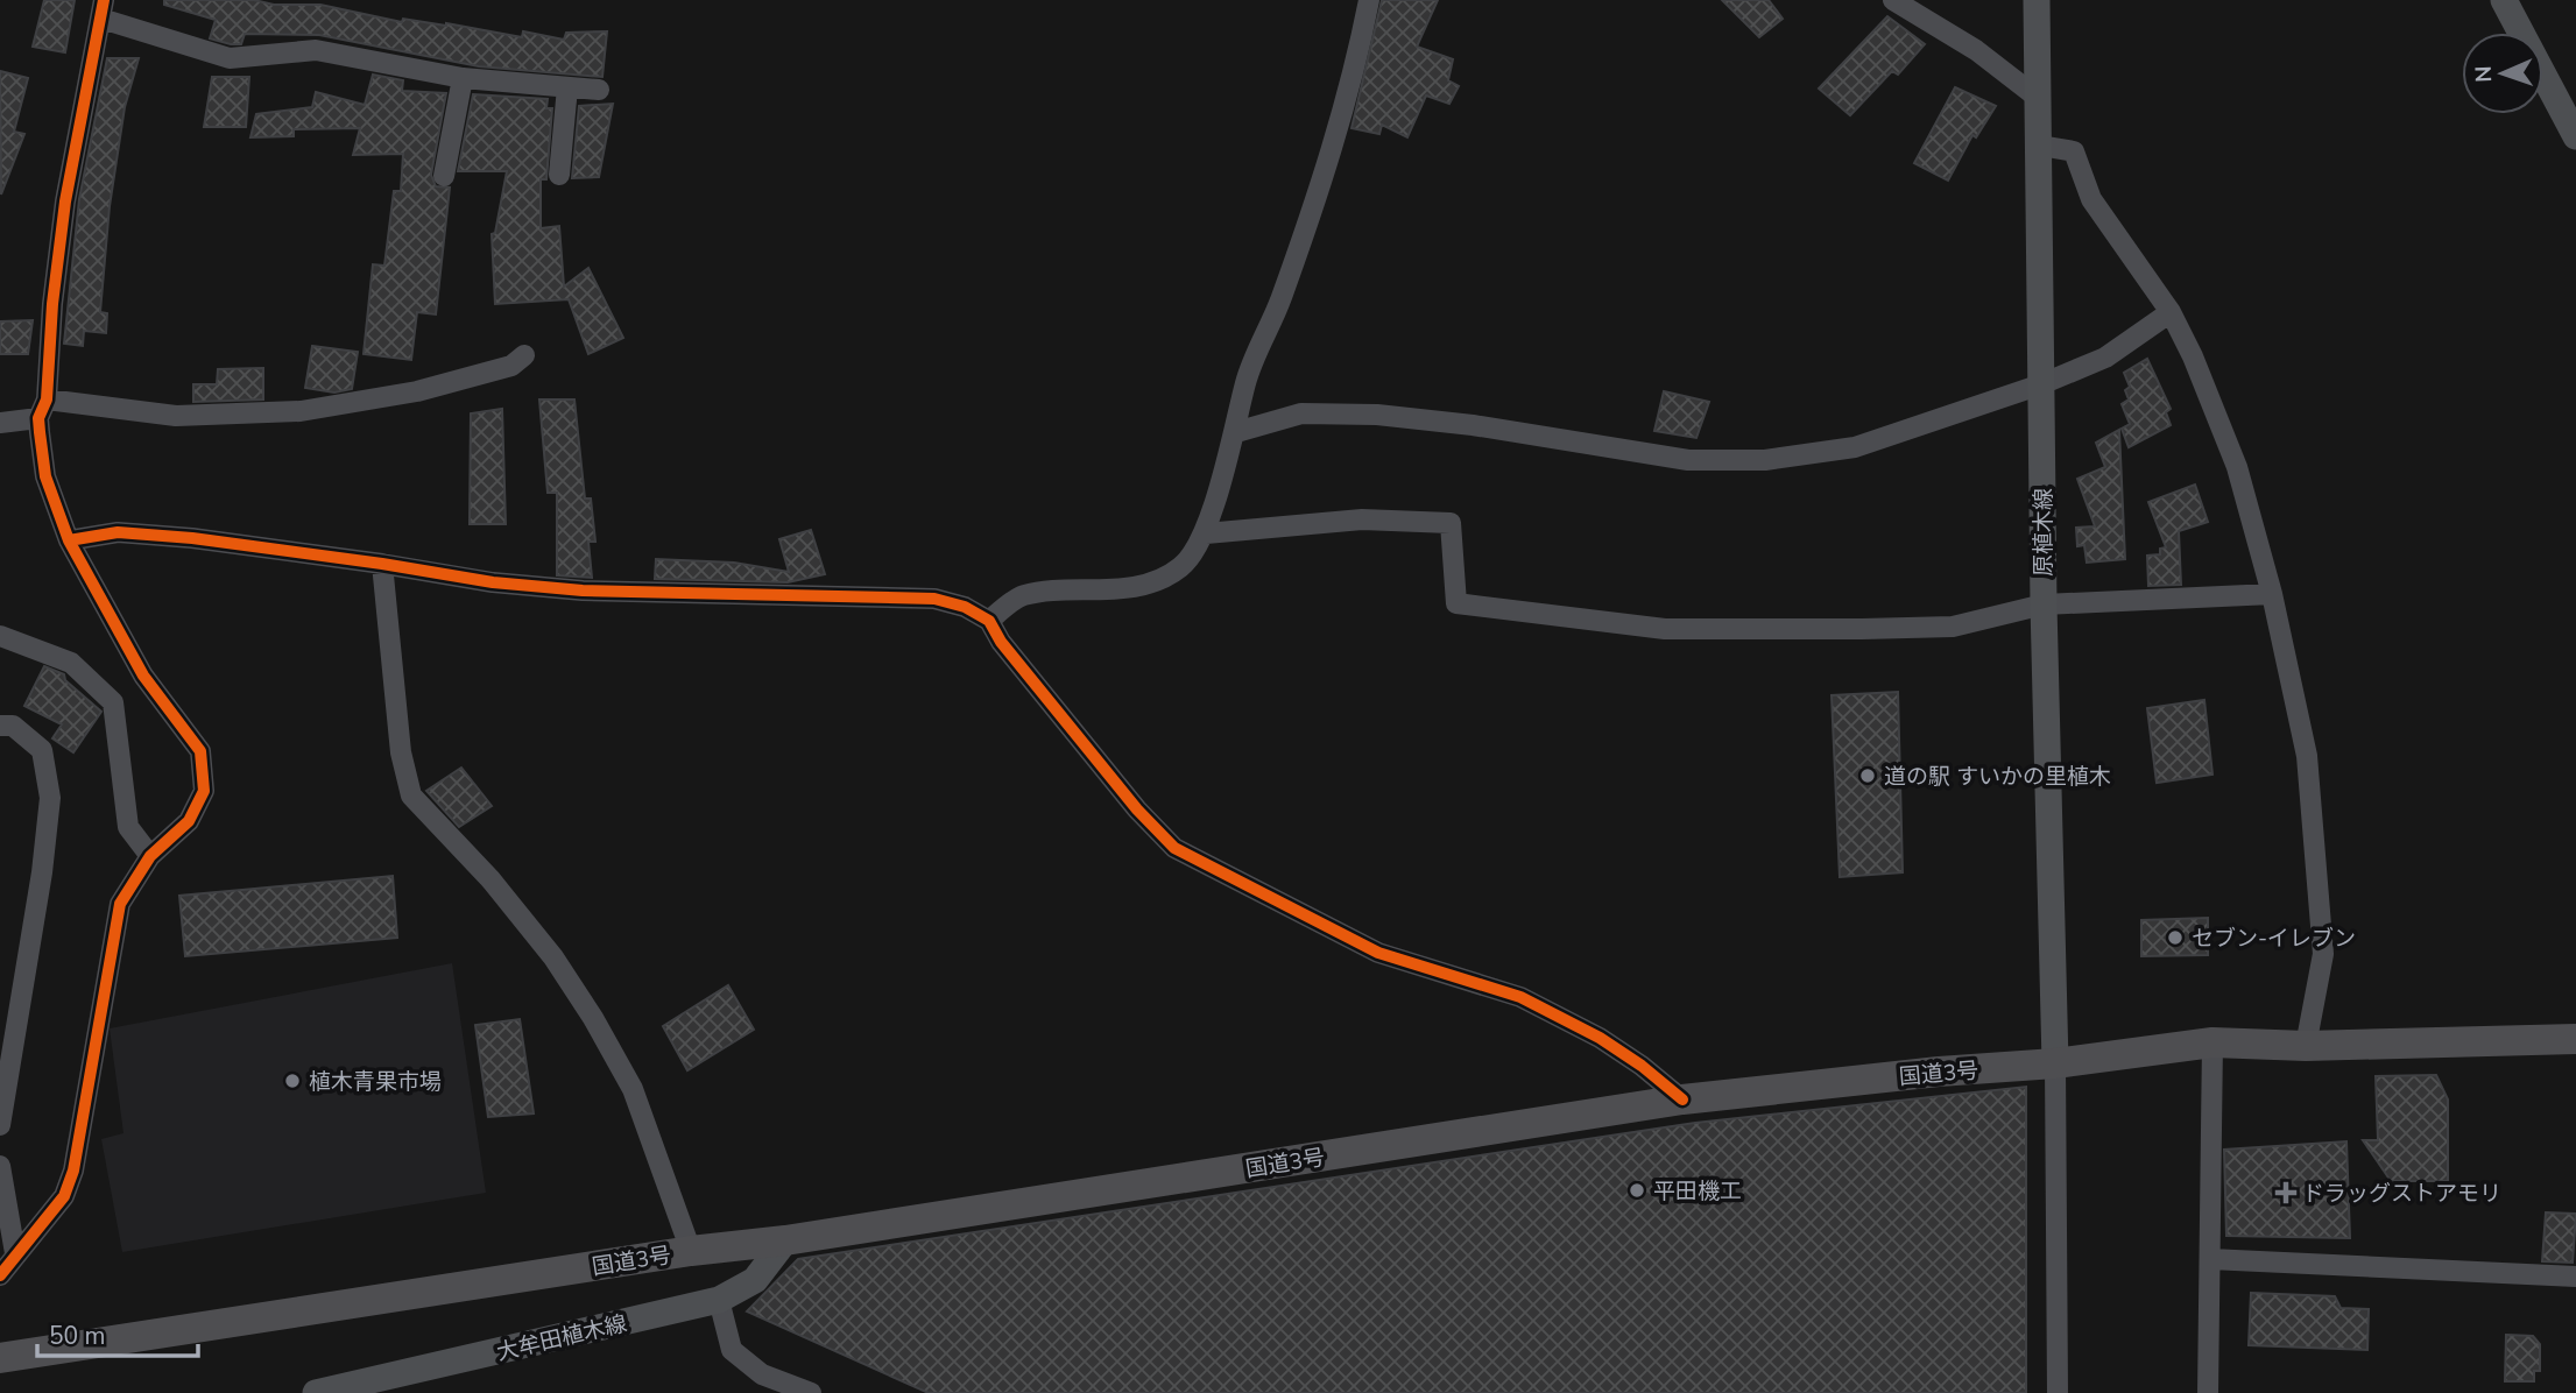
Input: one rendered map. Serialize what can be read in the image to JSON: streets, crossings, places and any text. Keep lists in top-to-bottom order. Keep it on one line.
{"streets":{"highway":["国道3号"],"main road":["原植木線","大牟田植木線"]},"crossings":[["原植木線","国道3号"],["国道3号","大牟田植木線"]],"places":{"other":["道の駅 すいかの里植木","セブン-イレブン","植木青果市場","平田機工"],"health":["ドラッグストアモリ"]},"scale_bar":"50 m","north":"left"}
